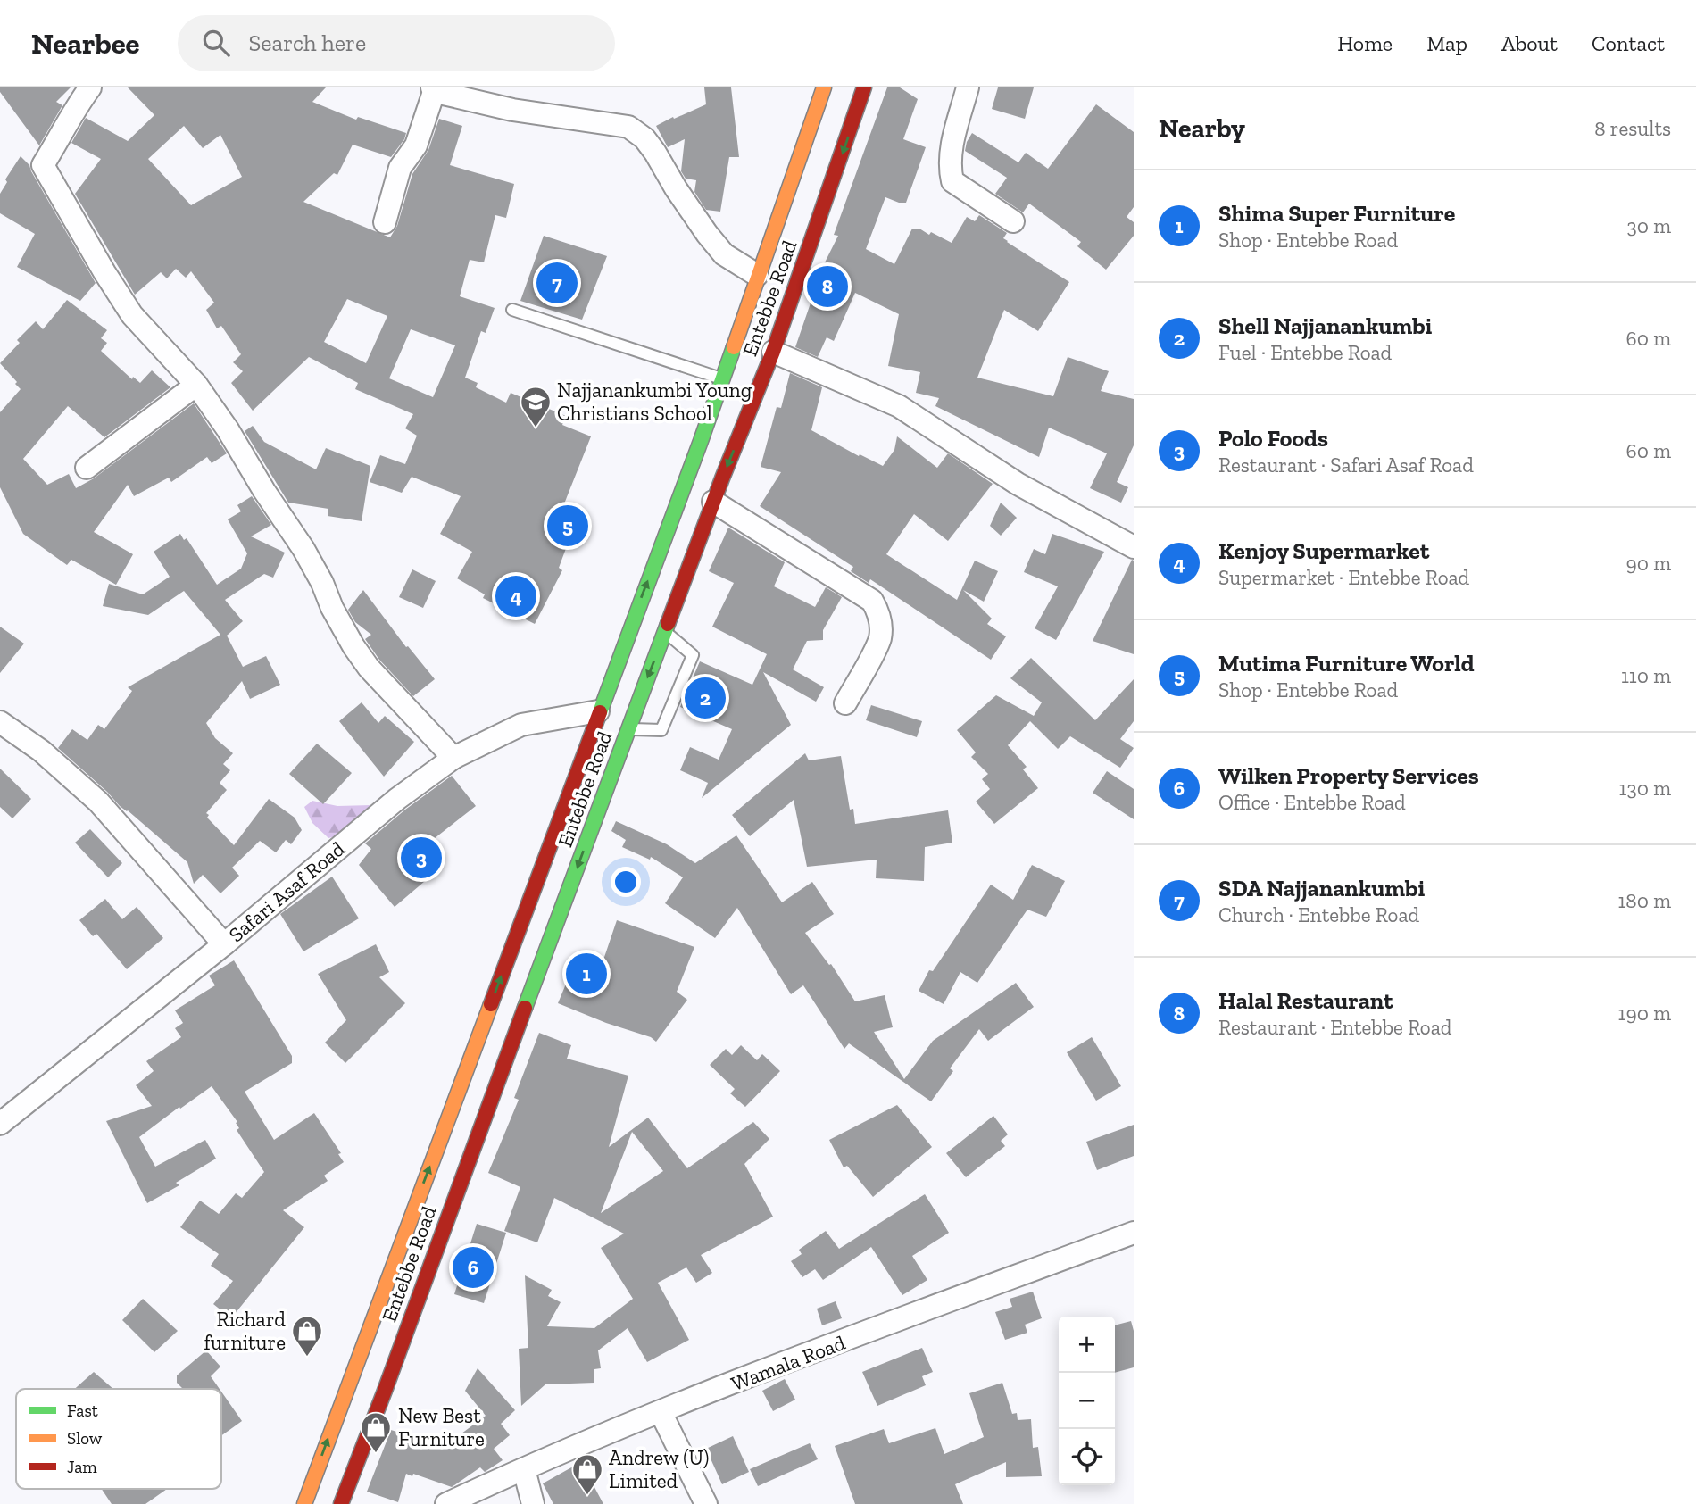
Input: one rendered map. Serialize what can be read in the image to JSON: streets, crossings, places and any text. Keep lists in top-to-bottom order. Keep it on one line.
{"streets":{"main road":["Entebbe Road"],"street":["Safari Asaf Road","Wamala Road"]},"crossings":[["Entebbe Road","Safari Asaf Road"]],"places":{"school or university":["Najjanankumbi Young Christians School"],"shop":["Richard furniture","New Best Furniture","Andrew (U) Limited"]},"legend":["Fast","Slow","Jam"],"page":{"header":"Nearbee","search":"Search here","nav":["Home","Map","About","Contact"],"heading":["Nearby","8 results"],"list":[{"mark":"1","name":"Shima Super Furniture","note":"Shop · Entebbe Road","value":"30 m"},{"mark":"2","name":"Shell Najjanankumbi","note":"Fuel · Entebbe Road","value":"60 m"},{"mark":"3","name":"Polo Foods","note":"Restaurant · Safari Asaf Road","value":"60 m"},{"mark":"4","name":"Kenjoy Supermarket","note":"Supermarket · Entebbe Road","value":"90 m"},{"mark":"5","name":"Mutima Furniture World","note":"Shop · Entebbe Road","value":"110 m"},{"mark":"6","name":"Wilken Property Services","note":"Office · Entebbe Road","value":"130 m"},{"mark":"7","name":"SDA Najjanankumbi","note":"Church · Entebbe Road","value":"180 m"},{"mark":"8","name":"Halal Restaurant","note":"Restaurant · Entebbe Road","value":"190 m"}],"pins":["7","8","5","4","2","3","1","6"],"map_buttons":["+","−"]}}
